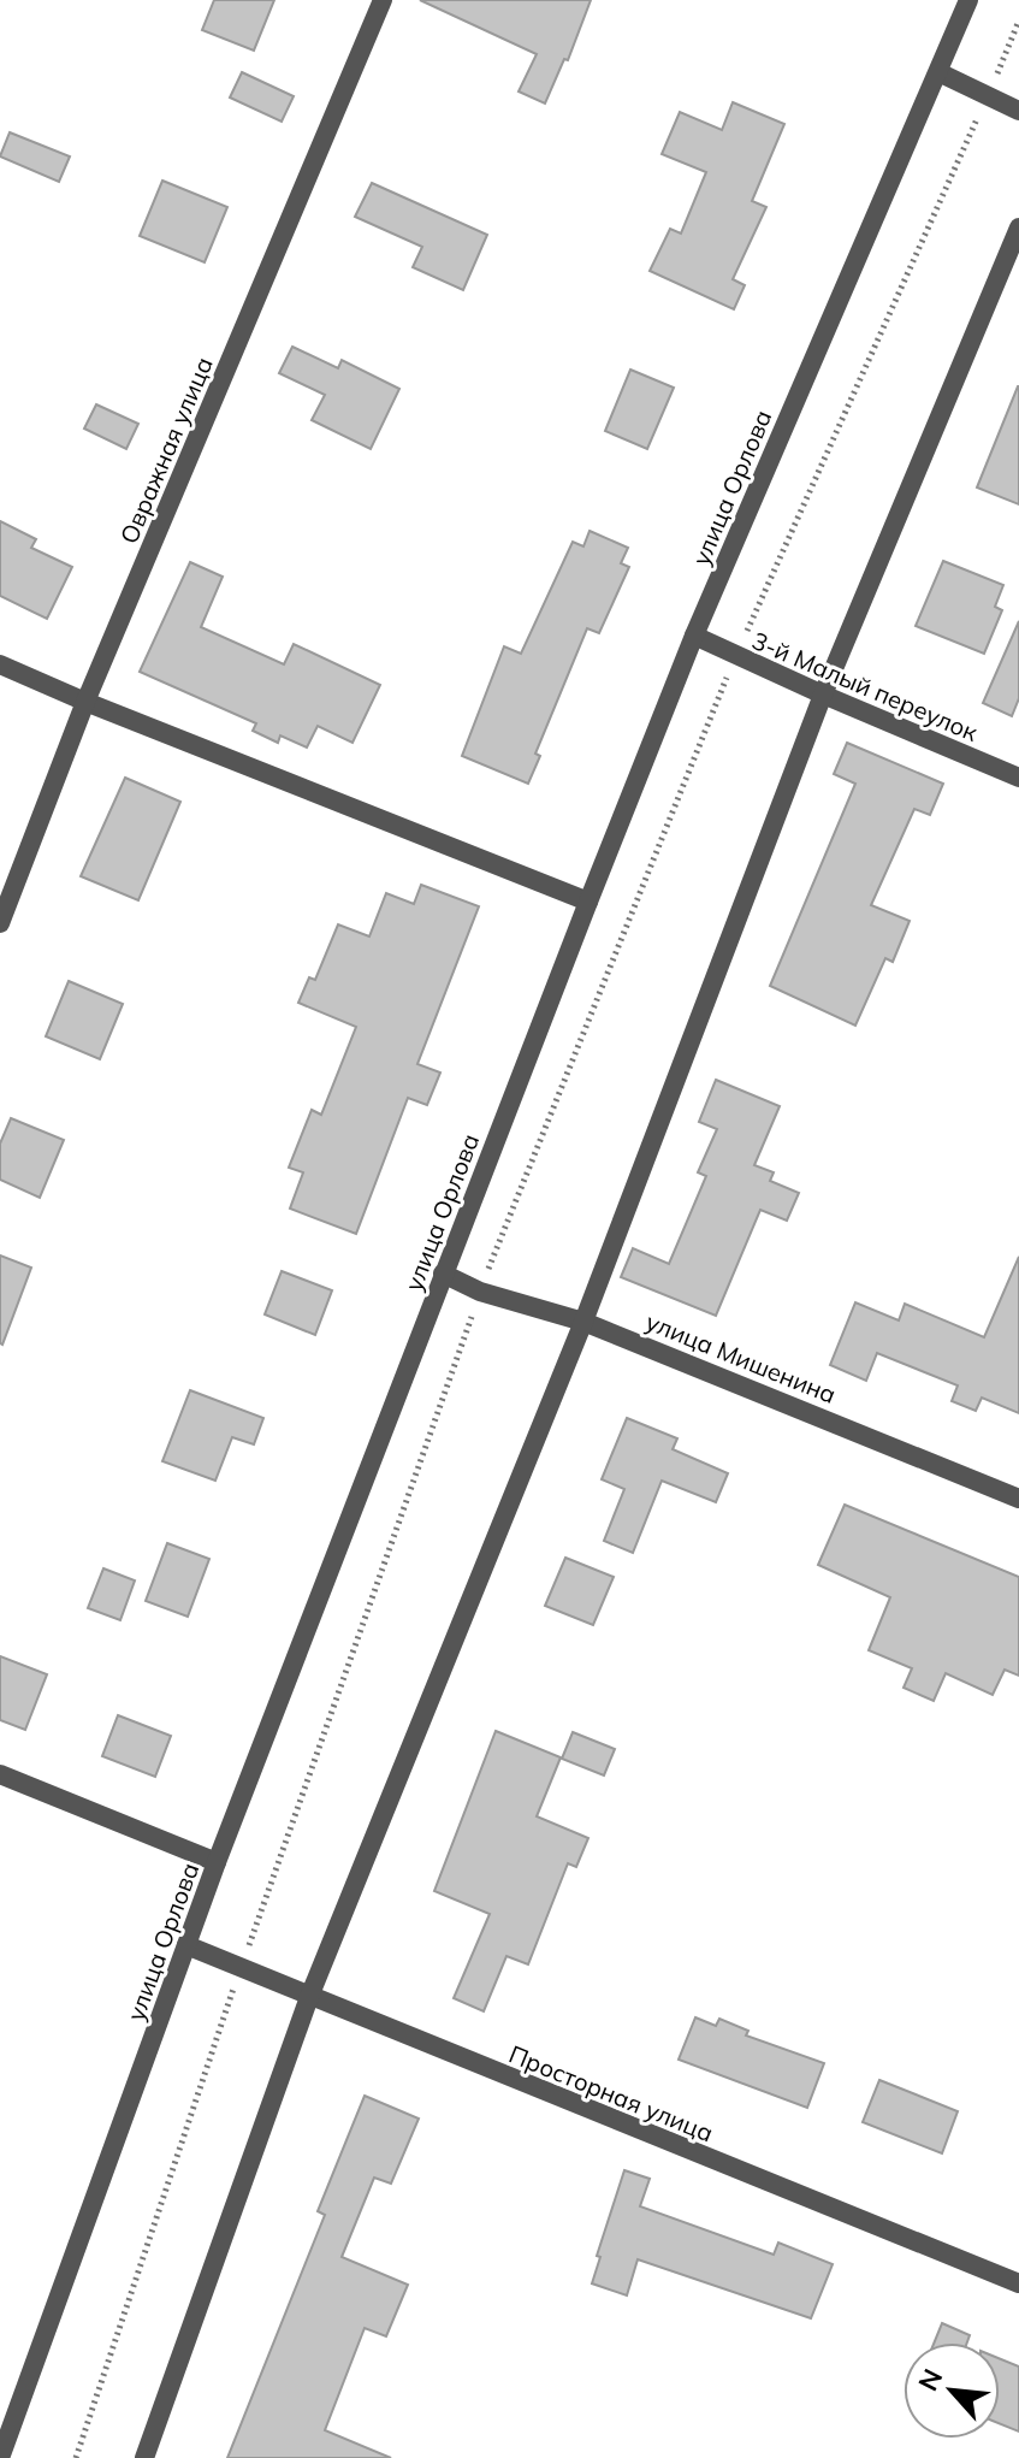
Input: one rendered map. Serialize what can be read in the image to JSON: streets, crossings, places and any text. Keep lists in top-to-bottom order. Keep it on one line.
{"streets":{"street":["Овражная улица","улица Орлова","3-й Малый переулок","улица Мишенина","Просторная улица"]},"crossings":[["улица Орлова","3-й Малый переулок"],["улица Орлова","улица Мишенина"],["улица Орлова","Просторная улица"]],"north":"top left"}
